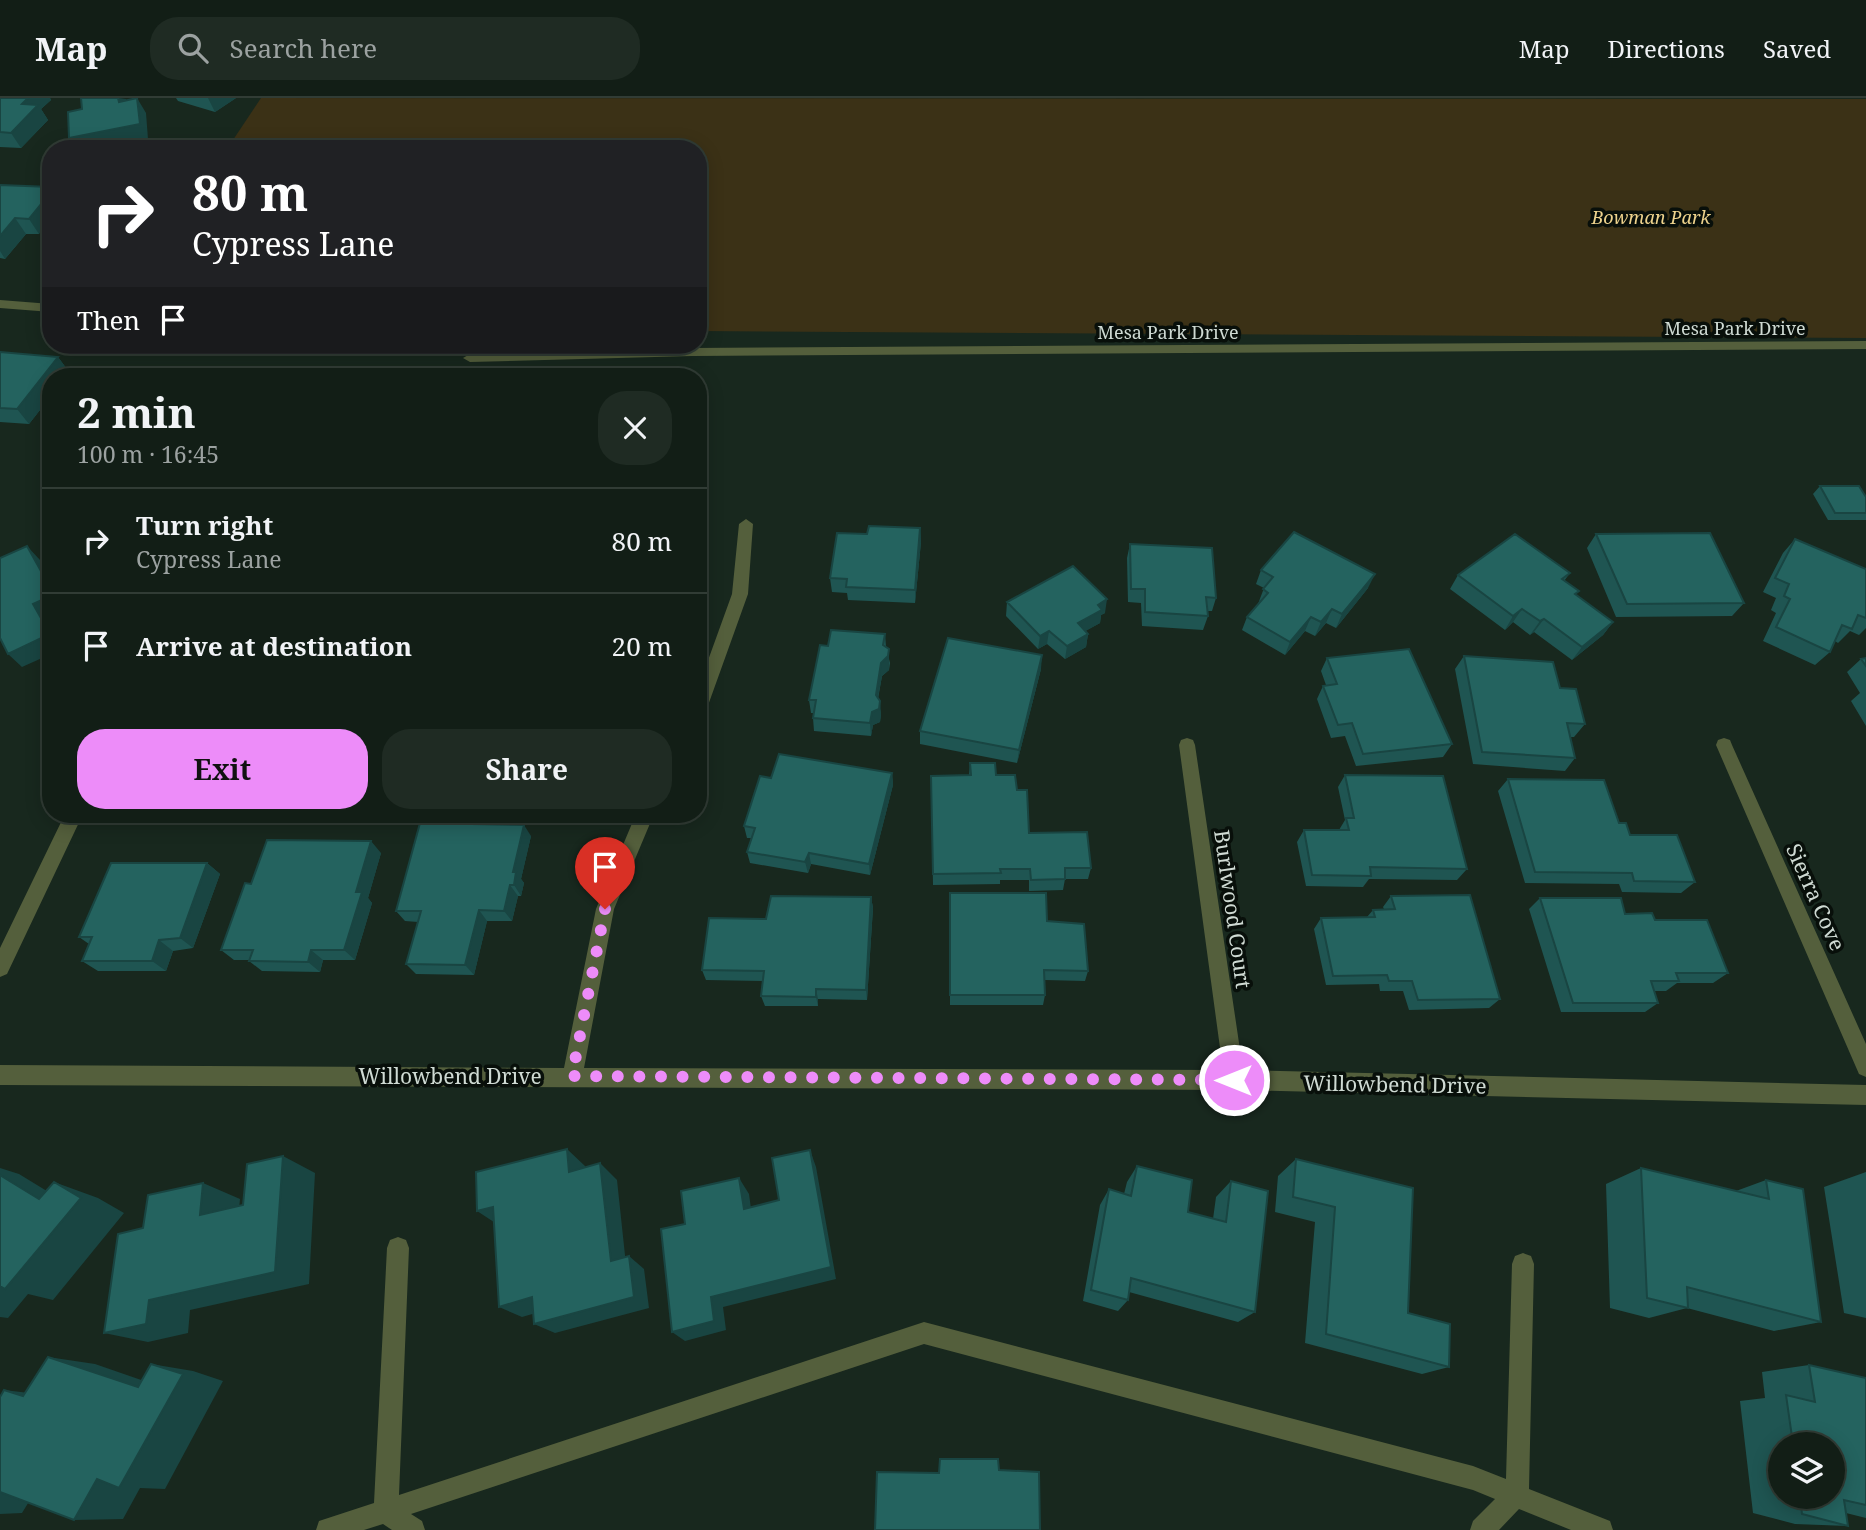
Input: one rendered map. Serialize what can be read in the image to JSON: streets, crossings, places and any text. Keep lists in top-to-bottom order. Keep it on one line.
{"streets":{"street":["Mesa Park Drive","Sierra Cove","Burlwood Court","Willowbend Drive"]},"crossings":[["Burlwood Court","Willowbend Drive"]],"parks":["Bowman Park"],"page":{"header":"Map","search":"Search here","nav":["Map","Directions","Saved"],"turn":["80 m","Cypress Lane"],"then":"Then","heading":["2 min","100 m · 16:45"],"list":[{"name":"Turn right","note":"Cypress Lane","value":"80 m"},{"name":"Arrive at destination","value":"20 m"}],"buttons":["Exit","Share"]}}
